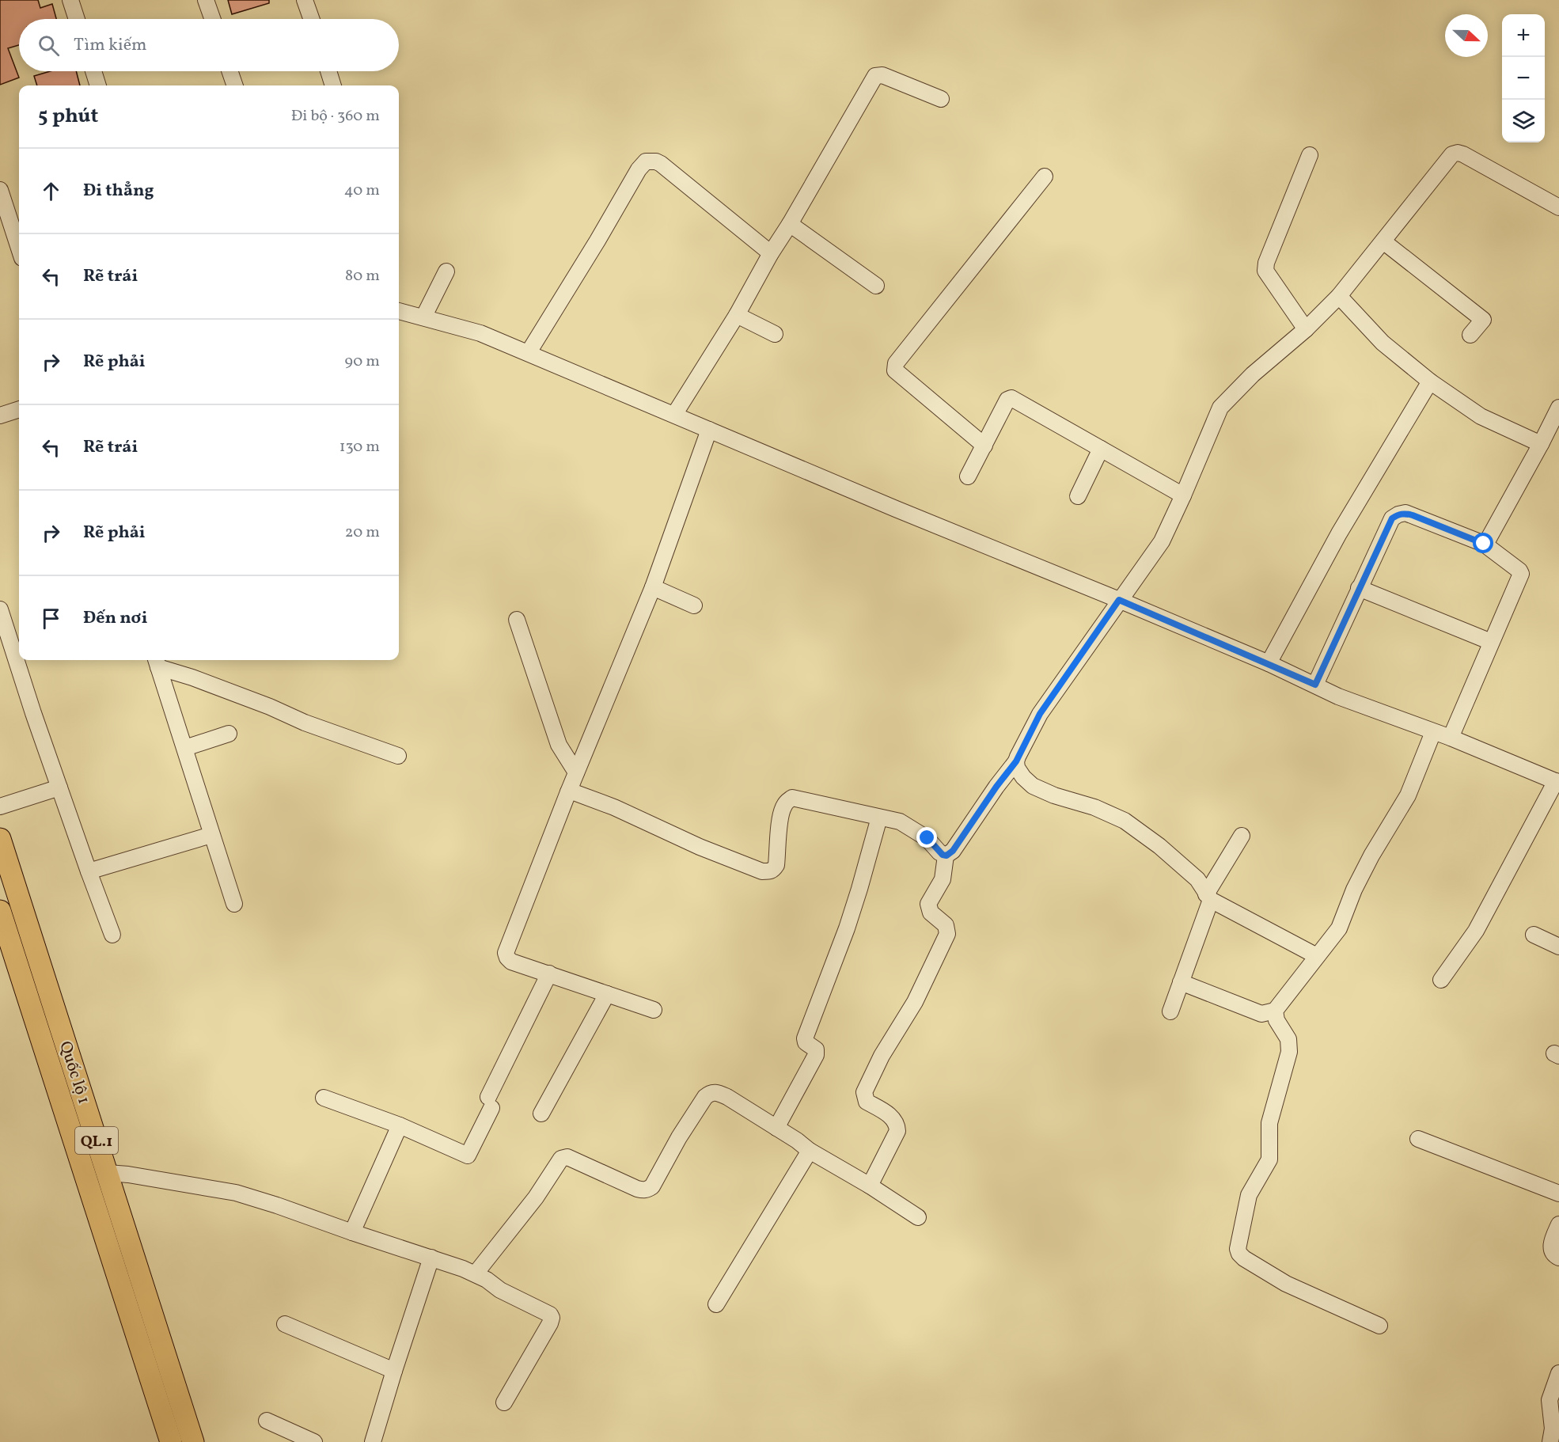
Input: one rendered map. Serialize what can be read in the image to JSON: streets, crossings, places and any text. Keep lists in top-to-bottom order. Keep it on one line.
{"streets":{"highway":["Quốc lộ 1","QL.1"]},"north":"right","page":{"map_buttons":["+","−"],"search":"Tìm kiếm","heading":["5 phút","Đi bộ · 360 m"],"list":[["Đi thẳng","40 m"],["Rẽ trái","80 m"],["Rẽ phải","90 m"],["Rẽ trái","130 m"],["Rẽ phải","20 m"],"Đến nơi"]}}
